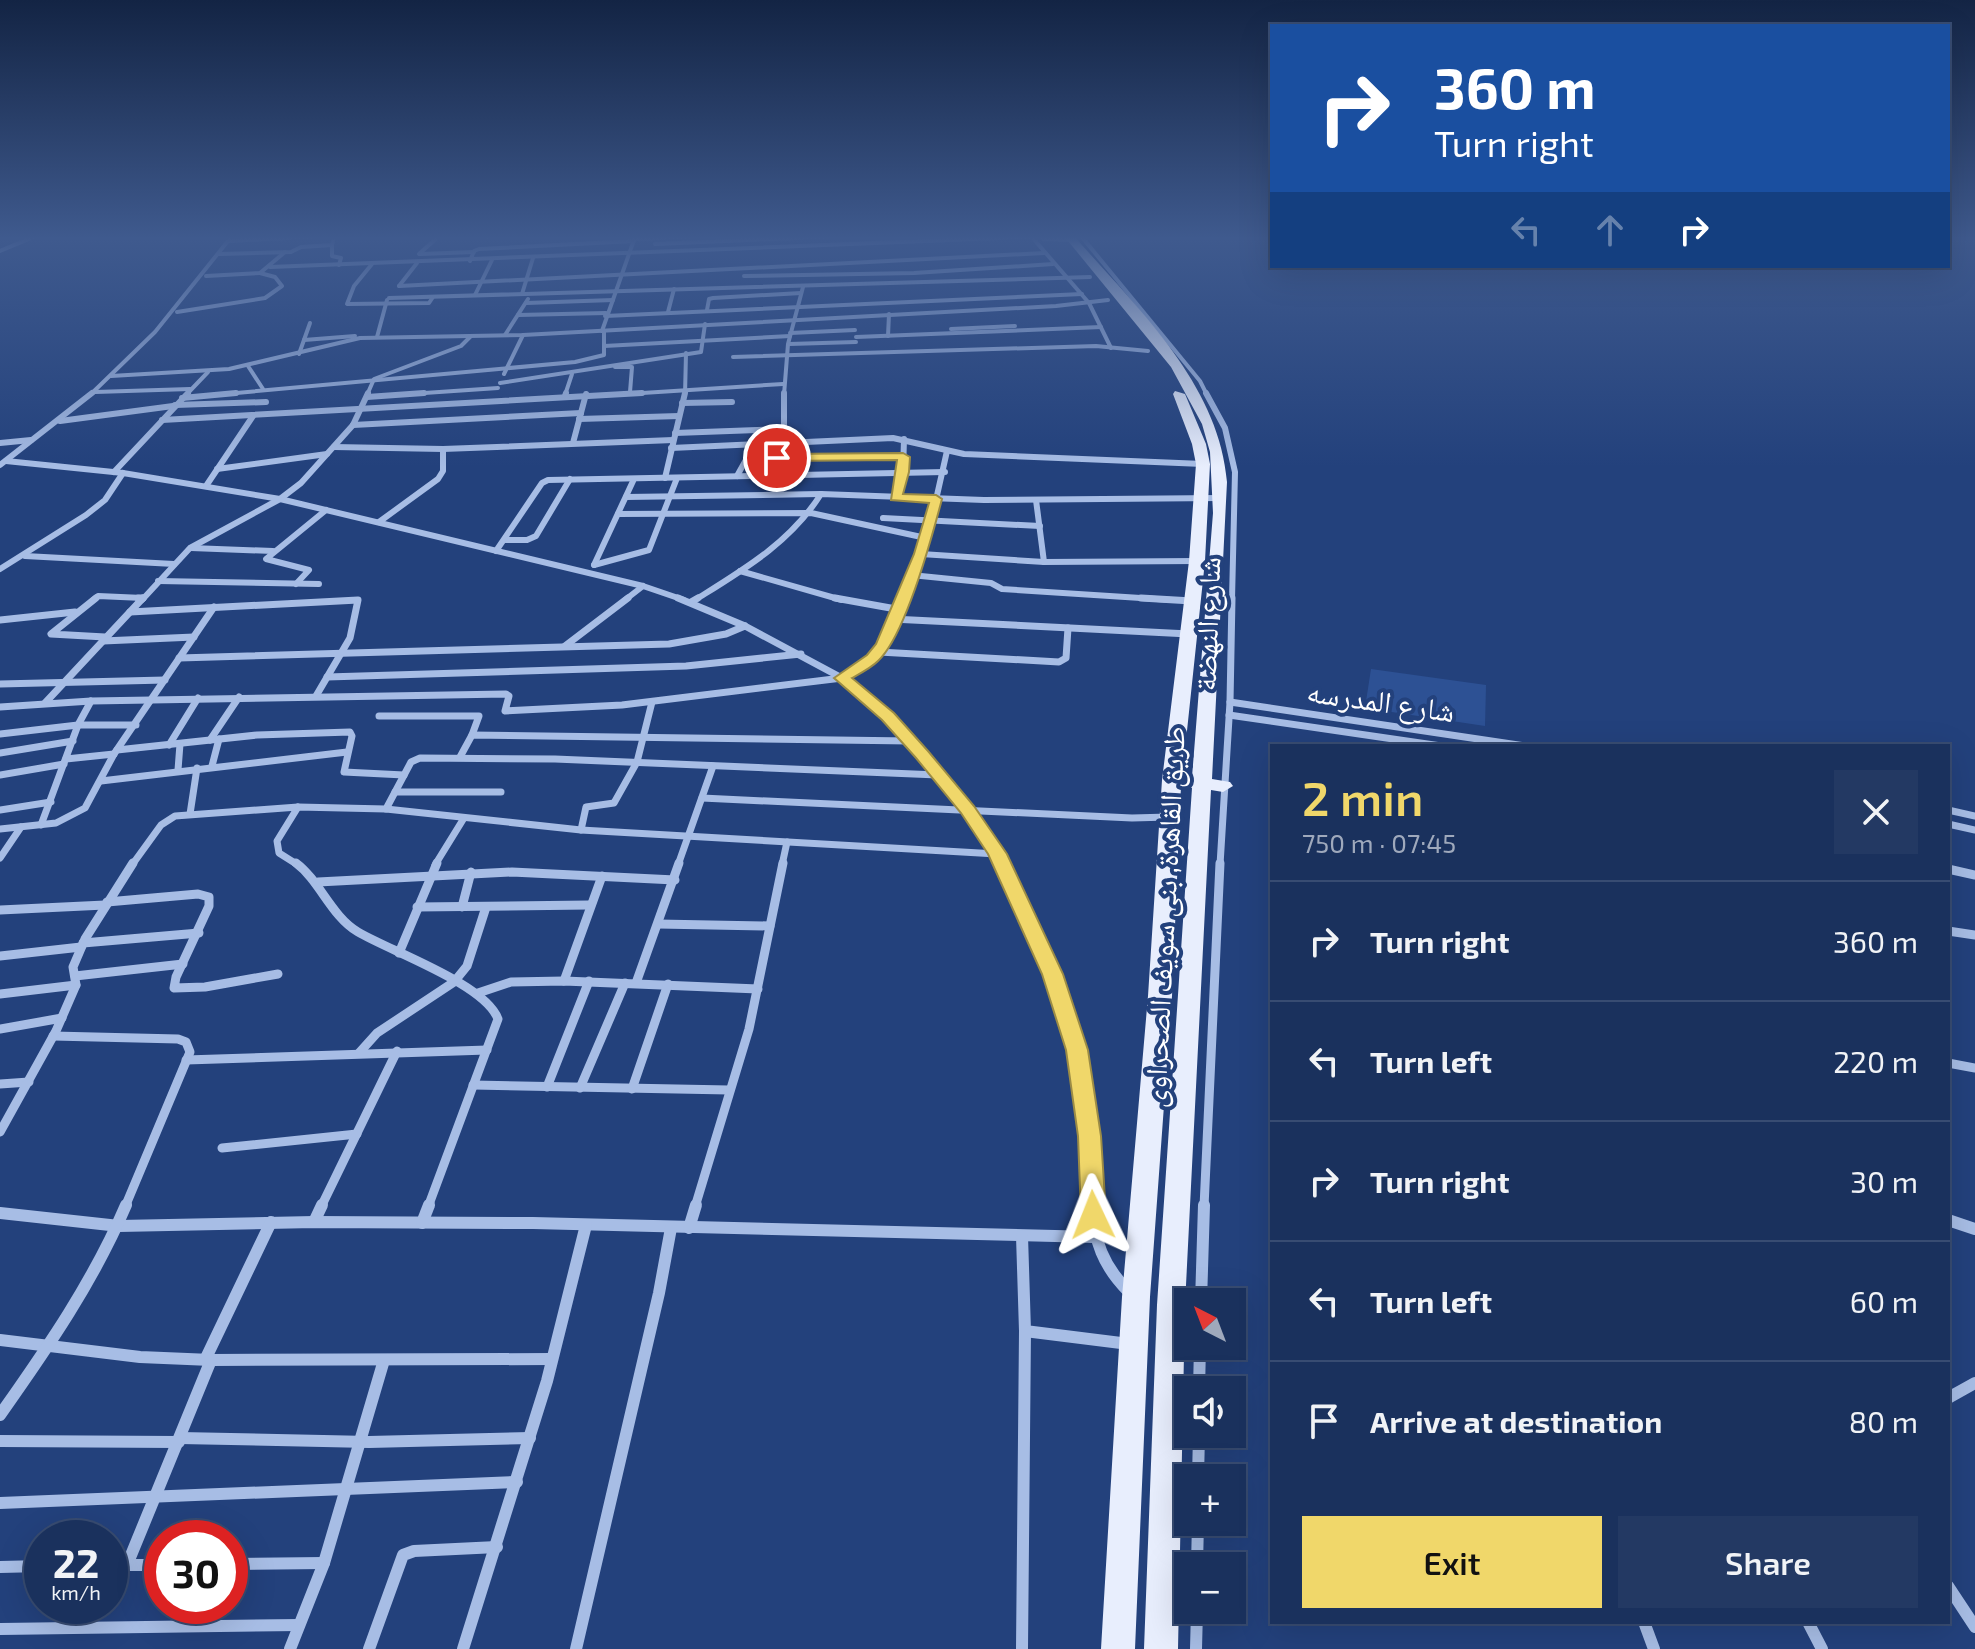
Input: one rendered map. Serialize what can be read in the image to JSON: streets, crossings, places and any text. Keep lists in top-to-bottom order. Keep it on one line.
{"streets":{"main road":["طريق القاهرة, بنى سويف الصحراوى"],"street":["شارع النهضة","شارع المدرسه"]},"crossings":[["شارع النهضة","شارع المدرسه"],["شارع النهضة","طريق القاهرة, بنى سويف الصحراوى"]],"north":"top left","page":{"turn":["360 m","Turn right"],"heading":["2 min","750 m · 07:45"],"list":[{"name":"Turn right","value":"360 m"},{"name":"Turn left","value":"220 m"},{"name":"Turn right","value":"30 m"},{"name":"Turn left","value":"60 m"},{"name":"Arrive at destination","value":"80 m"}],"map_buttons":["+","−"],"buttons":["Exit","Share"],"speed":"22 km/h","limit":"30"}}
